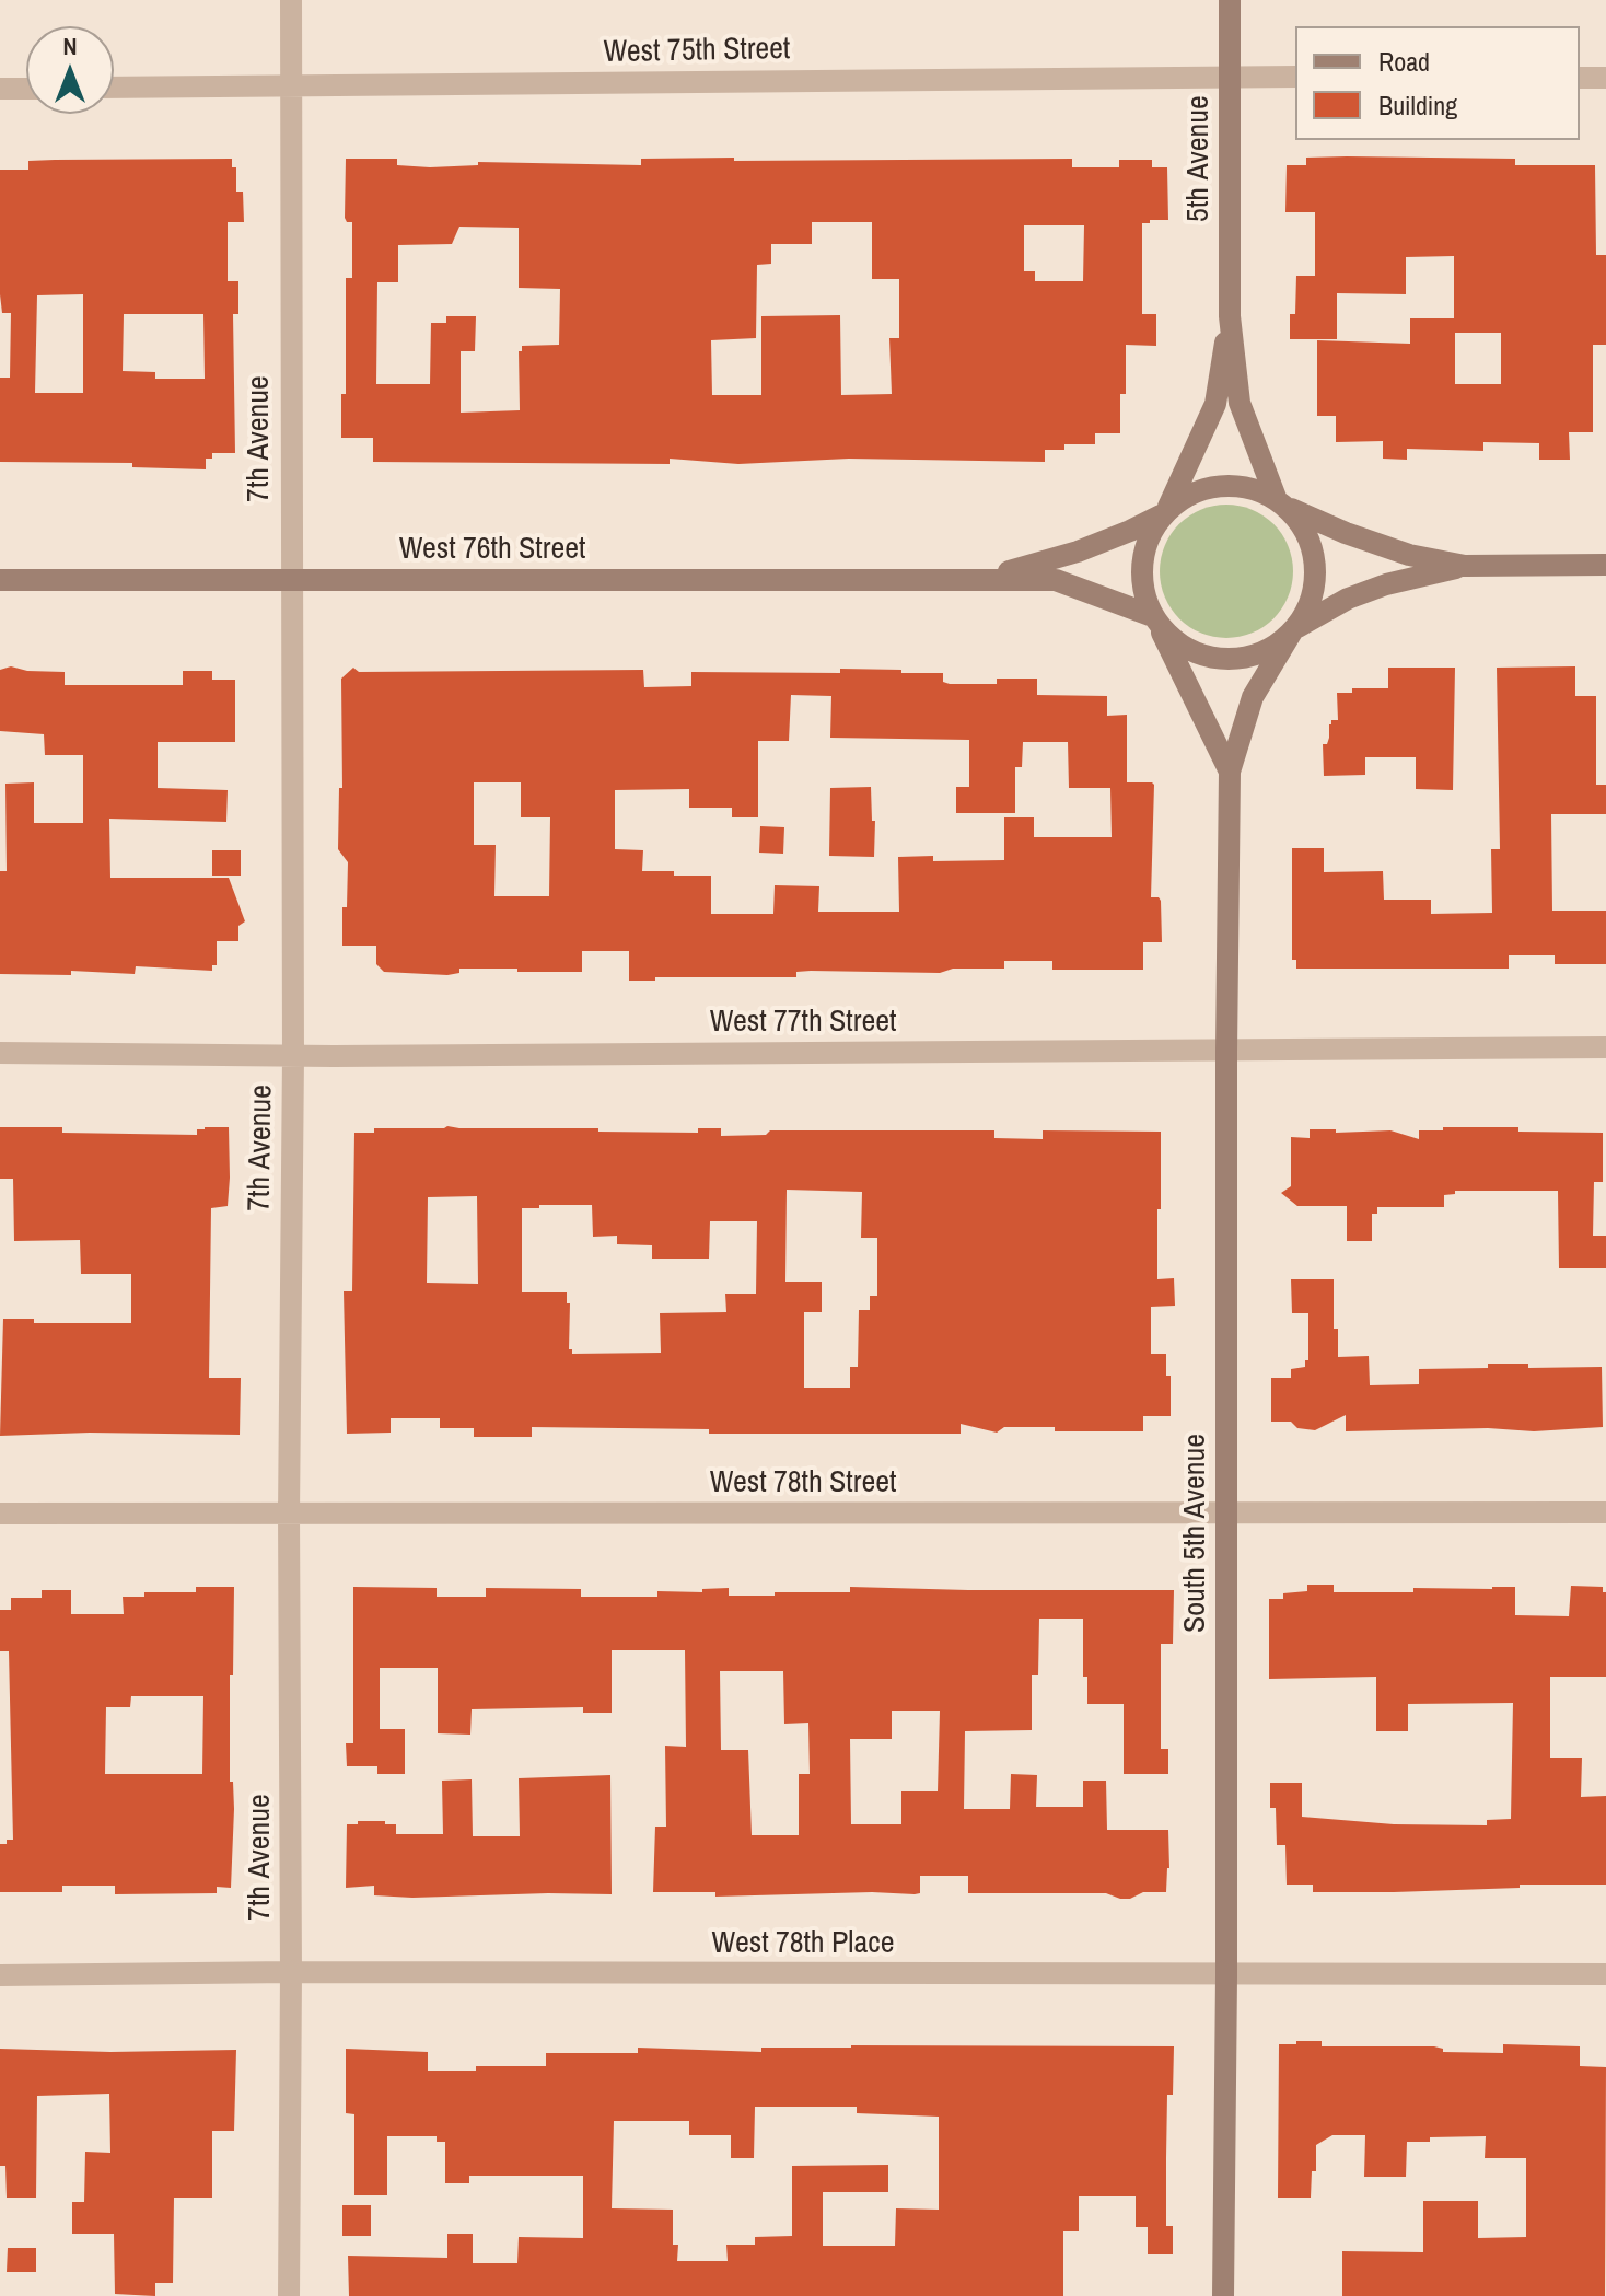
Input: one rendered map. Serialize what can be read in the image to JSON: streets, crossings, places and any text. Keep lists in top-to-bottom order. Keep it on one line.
{"streets":{"street":["West 75th Street","5th Avenue","7th Avenue","West 76th Street","West 77th Street","West 78th Street","South 5th Avenue","West 78th Place"]},"crossings":[["West 75th Street","5th Avenue"],["West 75th Street","7th Avenue"],["5th Avenue","West 76th Street"],["5th Avenue","South 5th Avenue"],["7th Avenue","West 76th Street"],["7th Avenue","West 77th Street"],["7th Avenue","West 78th Street"],["7th Avenue","West 78th Place"],["West 76th Street","South 5th Avenue"],["West 77th Street","South 5th Avenue"],["West 78th Street","South 5th Avenue"],["South 5th Avenue","West 78th Place"]],"legend":["Road","Building"],"north":"top"}
